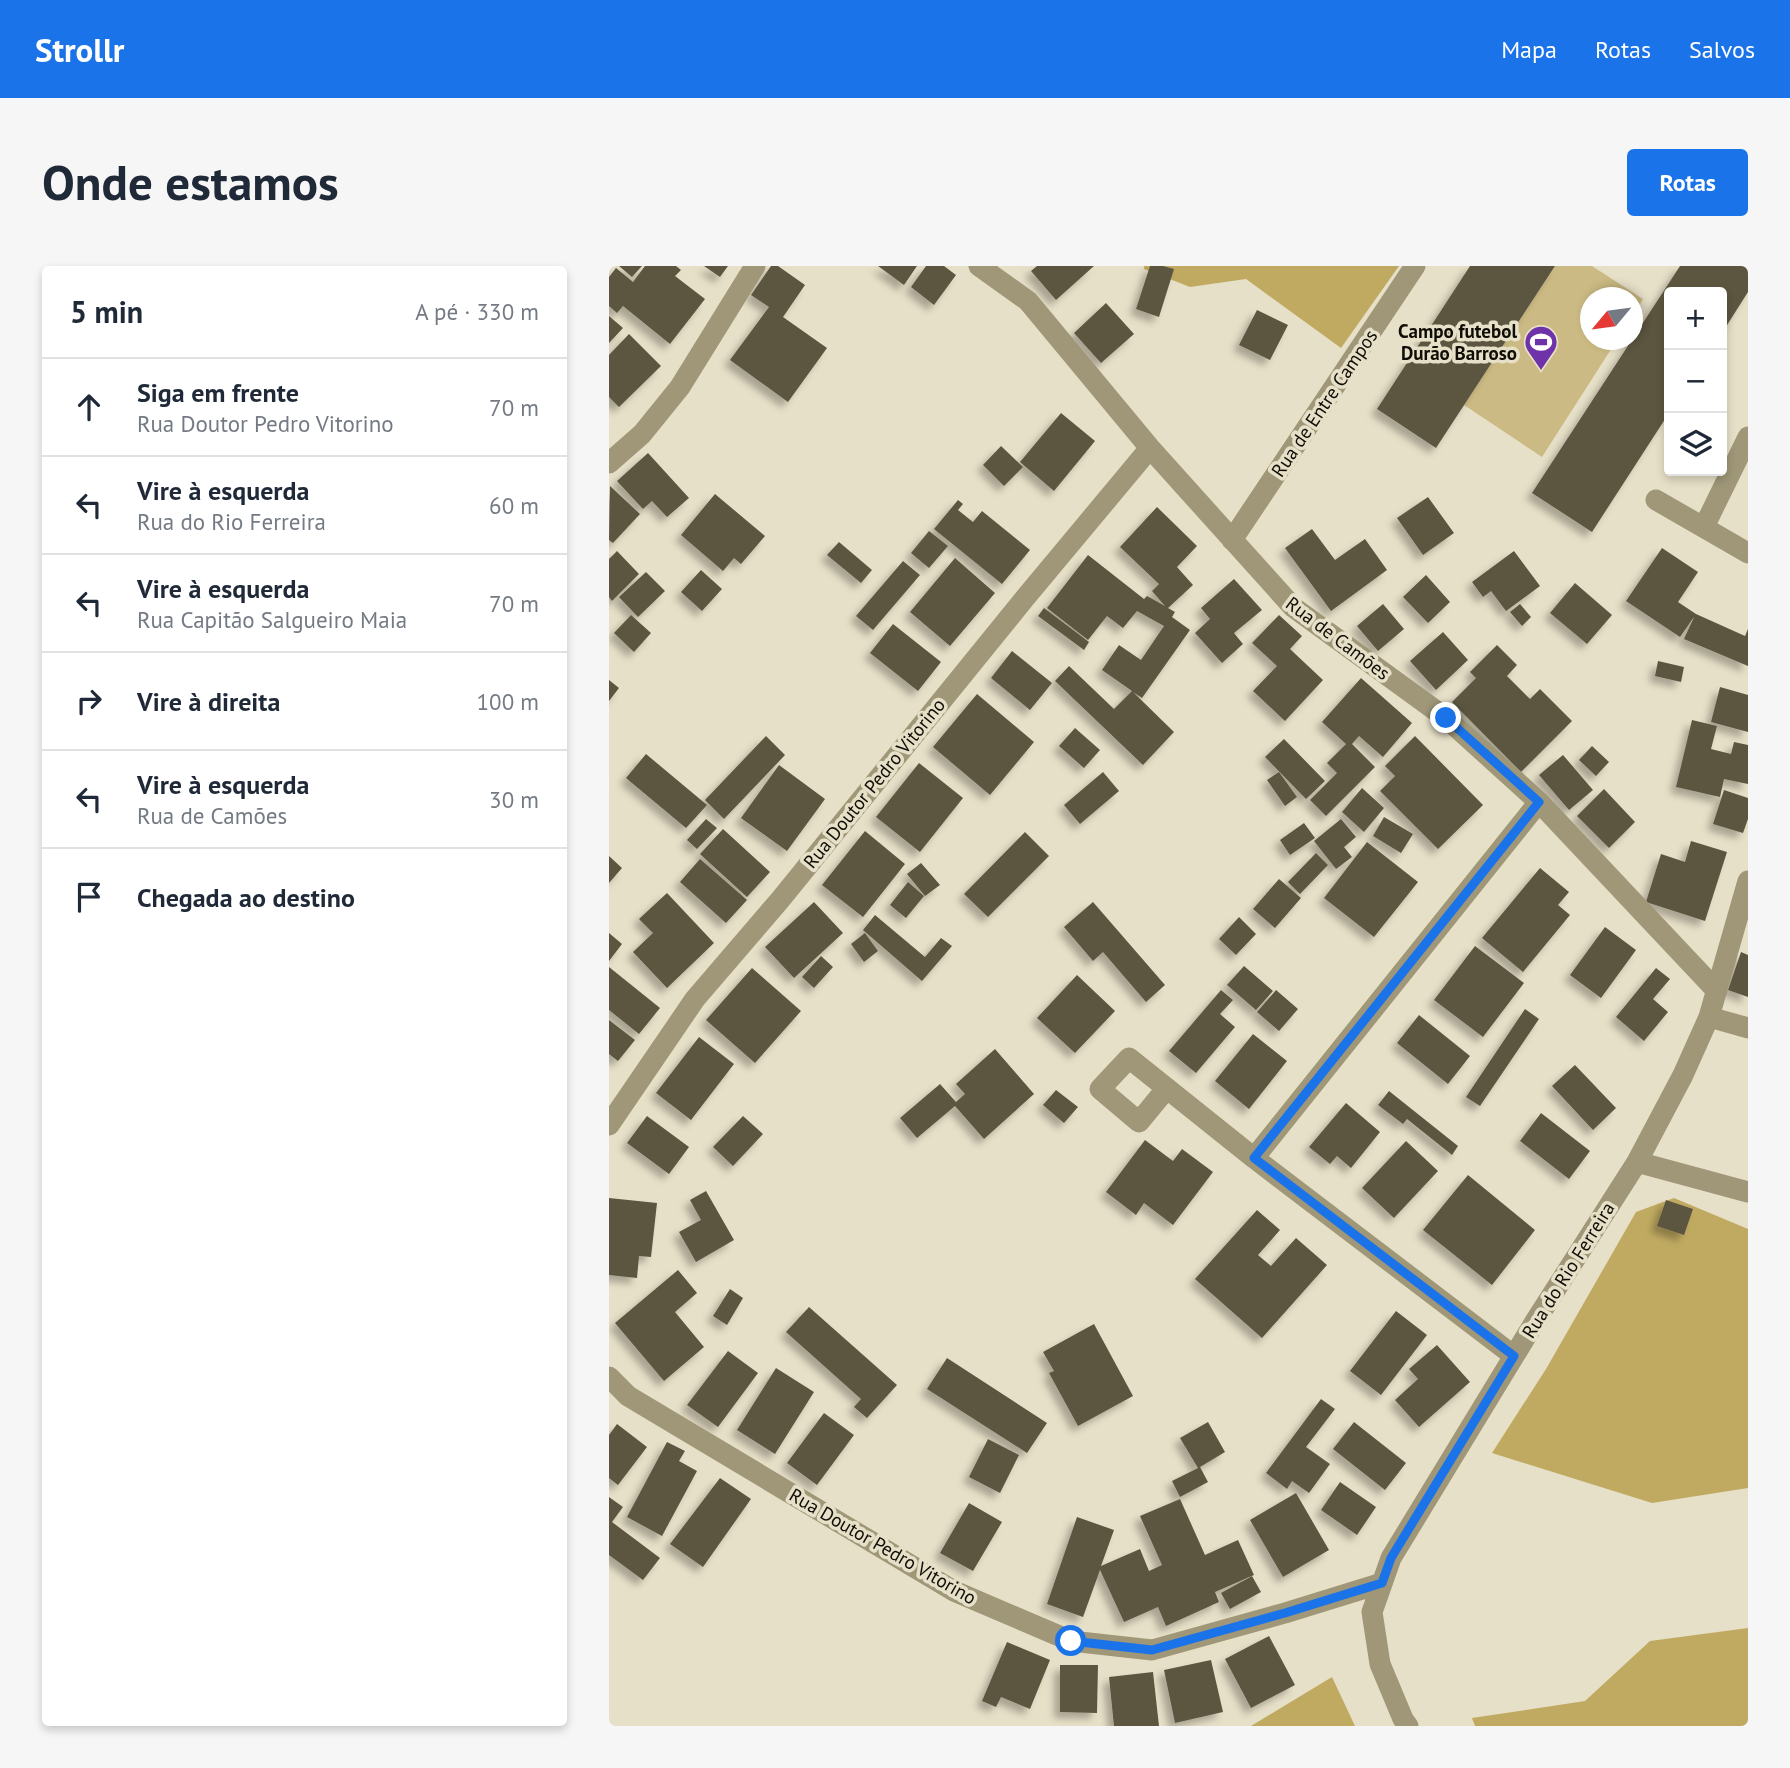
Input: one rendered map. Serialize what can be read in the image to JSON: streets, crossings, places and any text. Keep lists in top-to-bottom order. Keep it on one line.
{"streets":{"street":["Rua de Entre Campos","Rua de Camões","Rua Doutor Pedro Vitorino","Rua do Rio Ferreira"]},"crossings":[["Rua de Entre Campos","Rua de Camões"],["Rua de Camões","Rua Doutor Pedro Vitorino"],["Rua de Camões","Rua do Rio Ferreira"],["Rua Doutor Pedro Vitorino","Rua do Rio Ferreira"]],"places":{"sports":["Campo futebol Durão Barroso"]},"north":"bottom left","page":{"header":"Strollr","nav":["Mapa","Rotas","Salvos"],"buttons":"Rotas","title":"Onde estamos","heading":["5 min","A pé · 330 m"],"map_buttons":["+","−"],"list":[["Siga em frente","Rua Doutor Pedro Vitorino","70 m"],["Vire à esquerda","Rua do Rio Ferreira","60 m"],["Vire à esquerda","Rua Capitão Salgueiro Maia","70 m"],["Vire à direita","100 m"],["Vire à esquerda","Rua de Camões","30 m"],"Chegada ao destino"]}}
